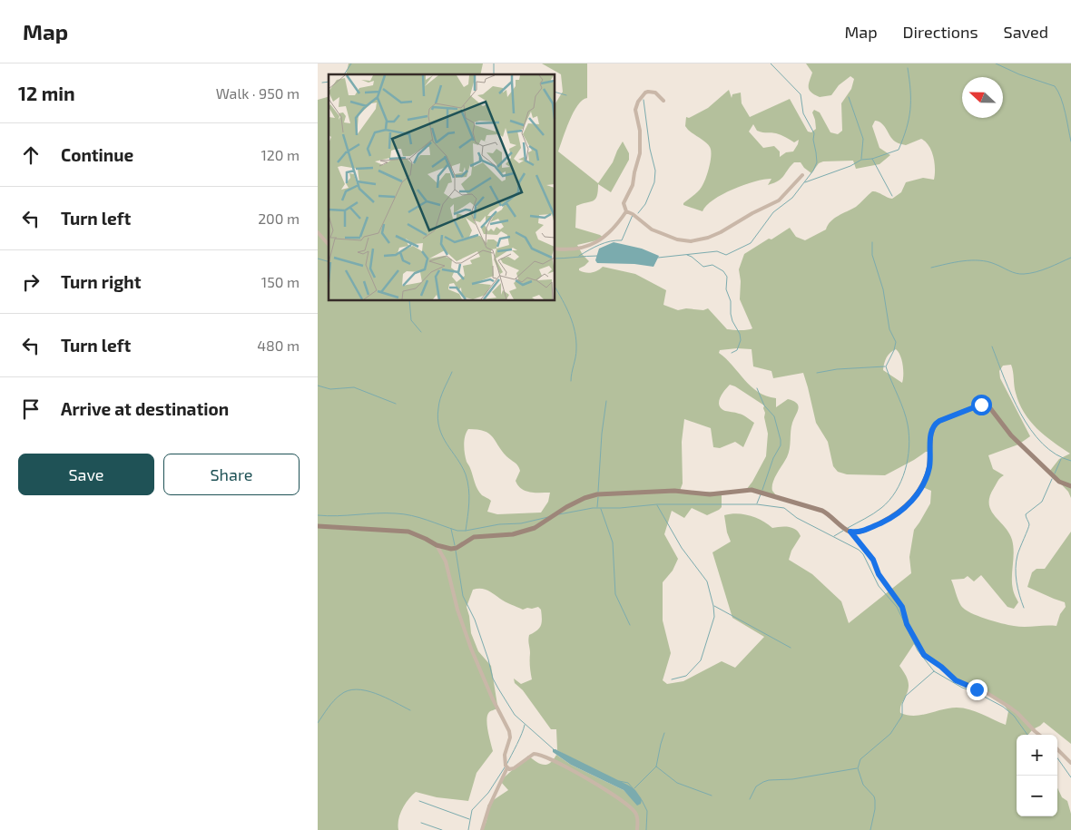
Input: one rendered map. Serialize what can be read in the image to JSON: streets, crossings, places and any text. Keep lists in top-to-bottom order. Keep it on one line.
{"north":"left","page":{"header":"Map","nav":["Map","Directions","Saved"],"heading":["12 min","Walk · 950 m"],"list":[["Continue","120 m"],["Turn left","200 m"],["Turn right","150 m"],["Turn left","480 m"],"Arrive at destination"],"buttons":["Save","Share"],"map_buttons":["+","−"]}}
